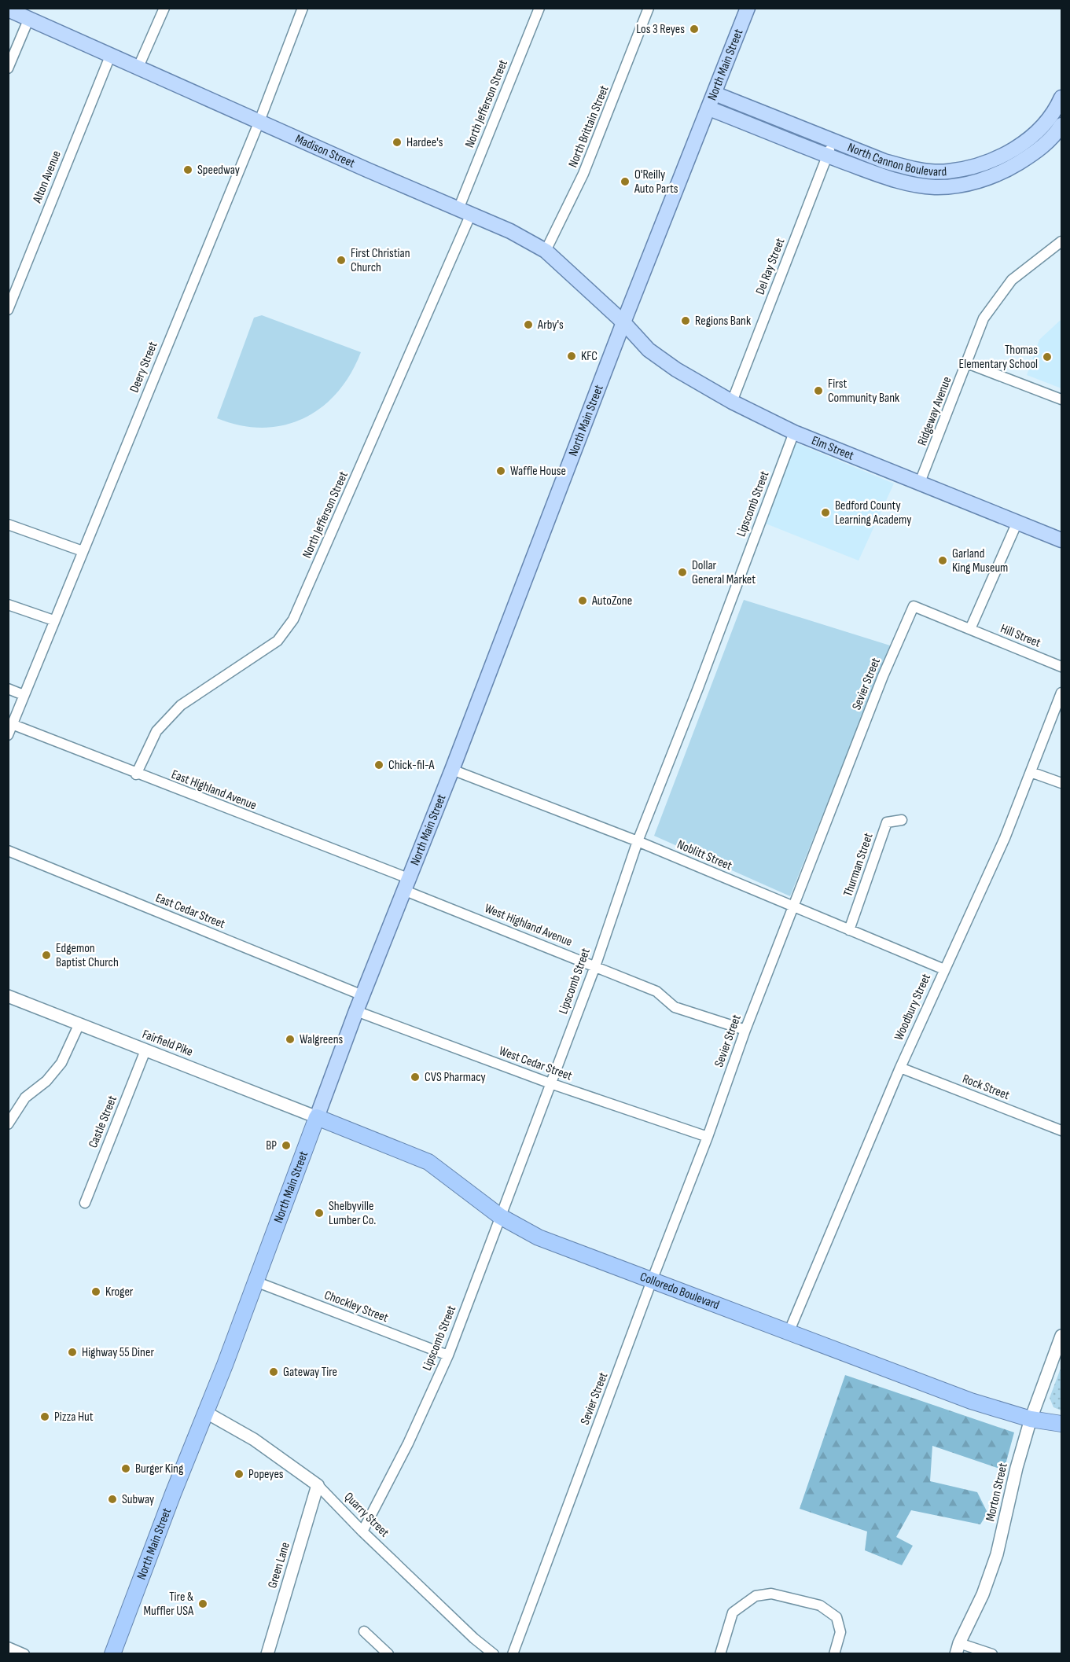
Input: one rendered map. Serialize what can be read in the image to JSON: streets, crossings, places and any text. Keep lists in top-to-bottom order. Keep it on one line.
{"streets":{"highway":["North Main Street","Colloredo Boulevard"],"main road":["Madison Street","North Cannon Boulevard","Elm Street"],"street":["North Jefferson Street","North Brittain Street","Alton Avenue","Del Ray Street","Deery Street","Ridgeway Avenue","Lipscomb Street","Hill Street","Sevier Street","East Highland Avenue","Noblitt Street","Thurman Street","East Cedar Street","West Highland Avenue","Woodbury Street","Fairfield Pike","West Cedar Street","Rock Street","Castle Street","Chockley Street","Morton Street","Quarry Street","Green Lane"]},"crossings":[["North Main Street","Madison Street"],["North Main Street","North Cannon Boulevard"],["North Main Street","Elm Street"],["North Main Street","East Highland Avenue"],["North Main Street","Noblitt Street"],["North Main Street","East Cedar Street"],["North Main Street","West Highland Avenue"],["North Main Street","Fairfield Pike"],["North Main Street","West Cedar Street"],["North Main Street","Colloredo Boulevard"],["North Main Street","Chockley Street"],["North Main Street","Quarry Street"],["North Jefferson Street","Madison Street"],["North Jefferson Street","East Highland Avenue"],["North Brittain Street","Madison Street"],["Madison Street","Alton Avenue"],["Madison Street","Deery Street"],["Madison Street","Elm Street"],["North Cannon Boulevard","Del Ray Street"],["Del Ray Street","Elm Street"],["Deery Street","East Highland Avenue"],["Ridgeway Avenue","Elm Street"],["Elm Street","Lipscomb Street"],["Lipscomb Street","Noblitt Street"],["Lipscomb Street","West Highland Avenue"],["Lipscomb Street","West Cedar Street"],["Lipscomb Street","Colloredo Boulevard"],["Lipscomb Street","Chockley Street"],["Lipscomb Street","Quarry Street"],["Hill Street","Sevier Street"],["Sevier Street","Noblitt Street"],["Sevier Street","West Highland Avenue"],["Sevier Street","West Cedar Street"],["Sevier Street","Colloredo Boulevard"],["East Highland Avenue","West Highland Avenue"],["Noblitt Street","Thurman Street"],["Noblitt Street","Woodbury Street"],["Woodbury Street","Rock Street"],["Woodbury Street","Colloredo Boulevard"],["Fairfield Pike","Castle Street"],["Fairfield Pike","Colloredo Boulevard"],["Colloredo Boulevard","Morton Street"],["Quarry Street","Green Lane"]],"places":["Los 3 Reyes","Hardee's","Speedway","O'Reilly Auto Parts","First Christian Church","Regions Bank","Arby's","KFC","Thomas Elementary School","First Community Bank","Waffle House","Bedford County Learning Academy","Garland King Museum","Dollar General Market","AutoZone","Chick-fil-A","Edgemon Baptist Church","Walgreens","CVS Pharmacy","BP","Shelbyville Lumber Co.","Kroger","Highway 55 Diner","Gateway Tire","Pizza Hut","Burger King","Popeyes","Subway","Tire & Muffler USA"]}
